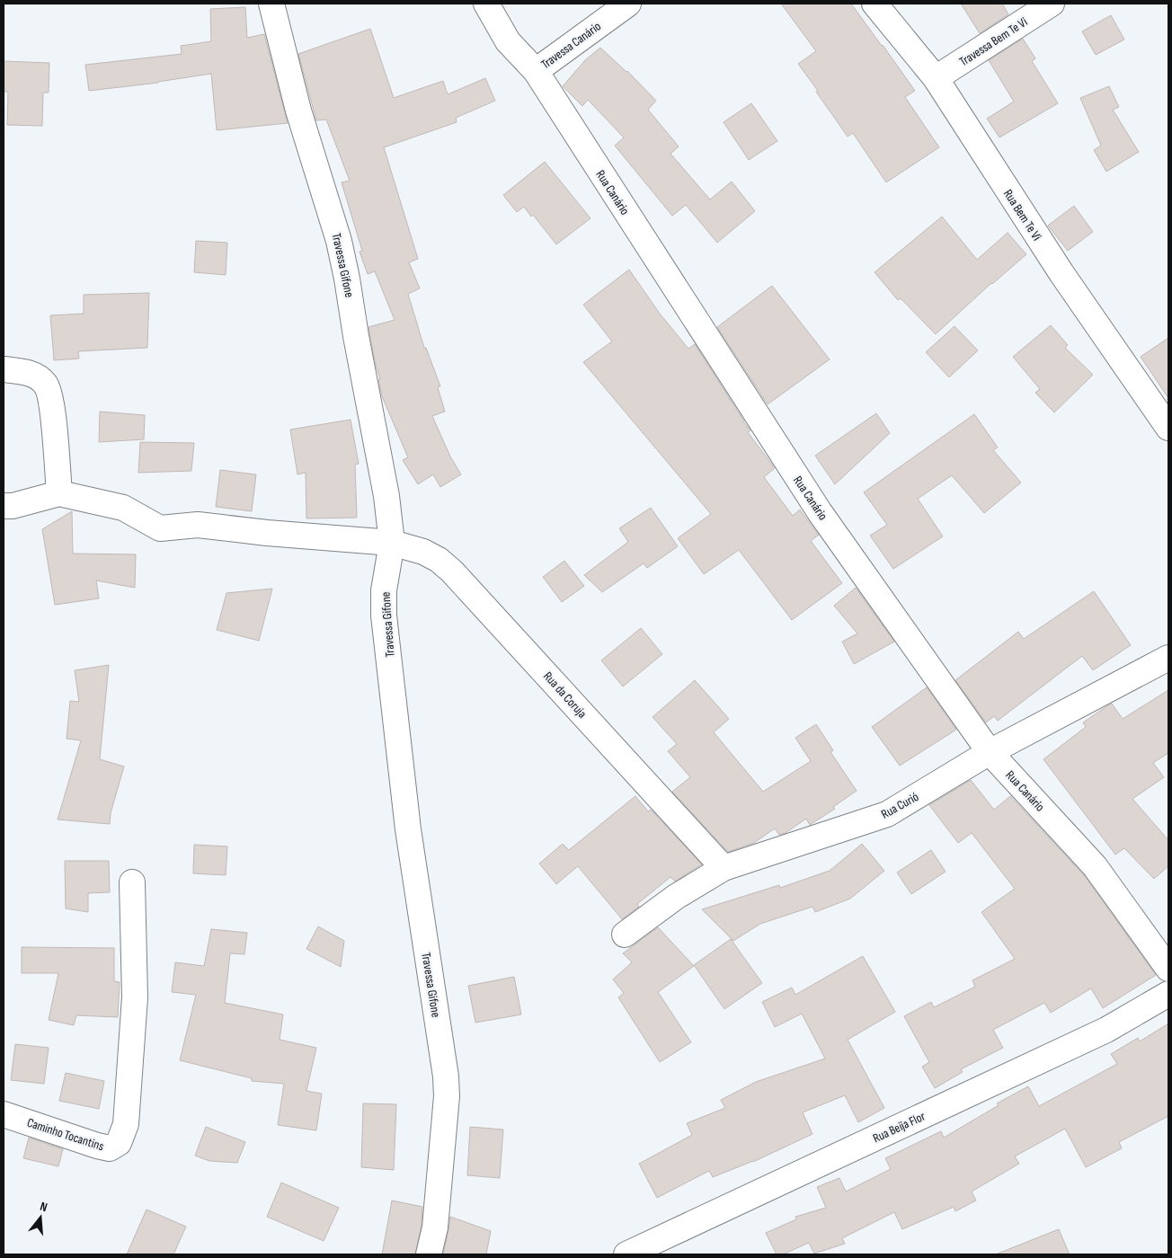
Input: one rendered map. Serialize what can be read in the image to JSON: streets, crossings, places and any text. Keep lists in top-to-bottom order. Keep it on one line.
{"streets":{"street":["Travessa Bem Te Vi","Travessa Canário","Rua Canário","Rua Bem Te Vi","Travessa Gifone","Rua da Coruja","Rua Curió","Rua Beija Flor","Caminho Tocantins"]},"crossings":[["Travessa Bem Te Vi","Rua Bem Te Vi"],["Travessa Canário","Rua Canário"],["Rua Canário","Rua Curió"],["Travessa Gifone","Rua da Coruja"],["Rua da Coruja","Rua Curió"]],"north":"top"}
